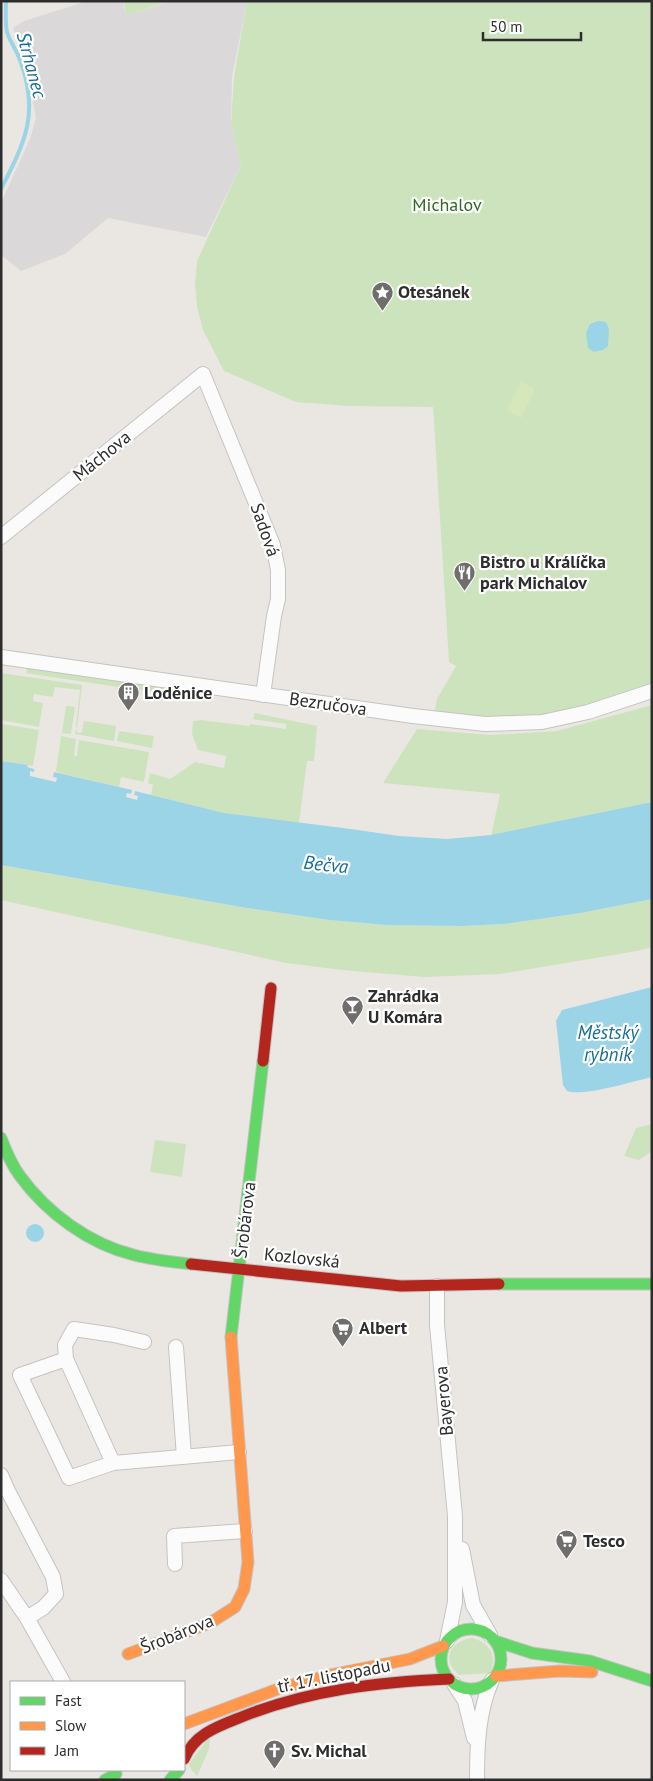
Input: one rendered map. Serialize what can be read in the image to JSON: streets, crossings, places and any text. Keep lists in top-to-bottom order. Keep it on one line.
{"streets":{"street":["Máchova","Sadová","Bezručova","Šrobárova","Kozlovská","Bayerova","tř. 17. listopadu"]},"crossings":[["Máchova","Sadová"],["Sadová","Bezručova"],["Šrobárova","Kozlovská"],["Kozlovská","Bayerova"],["Bayerova","tř. 17. listopadu"]],"water":["Strhanec","Bečva","Městský rybník"],"parks":["Michalov"],"places":{"place":["Otesánek"],"restaurant":["Bistro u Králíčka park Michalov"],"building":["Loděnice"],"bar":["Zahrádka U Komára"],"supermarket":["Albert","Tesco"],"church":["Sv. Michal"]},"legend":["Fast","Slow","Jam"],"scale_bar":"50 m"}
